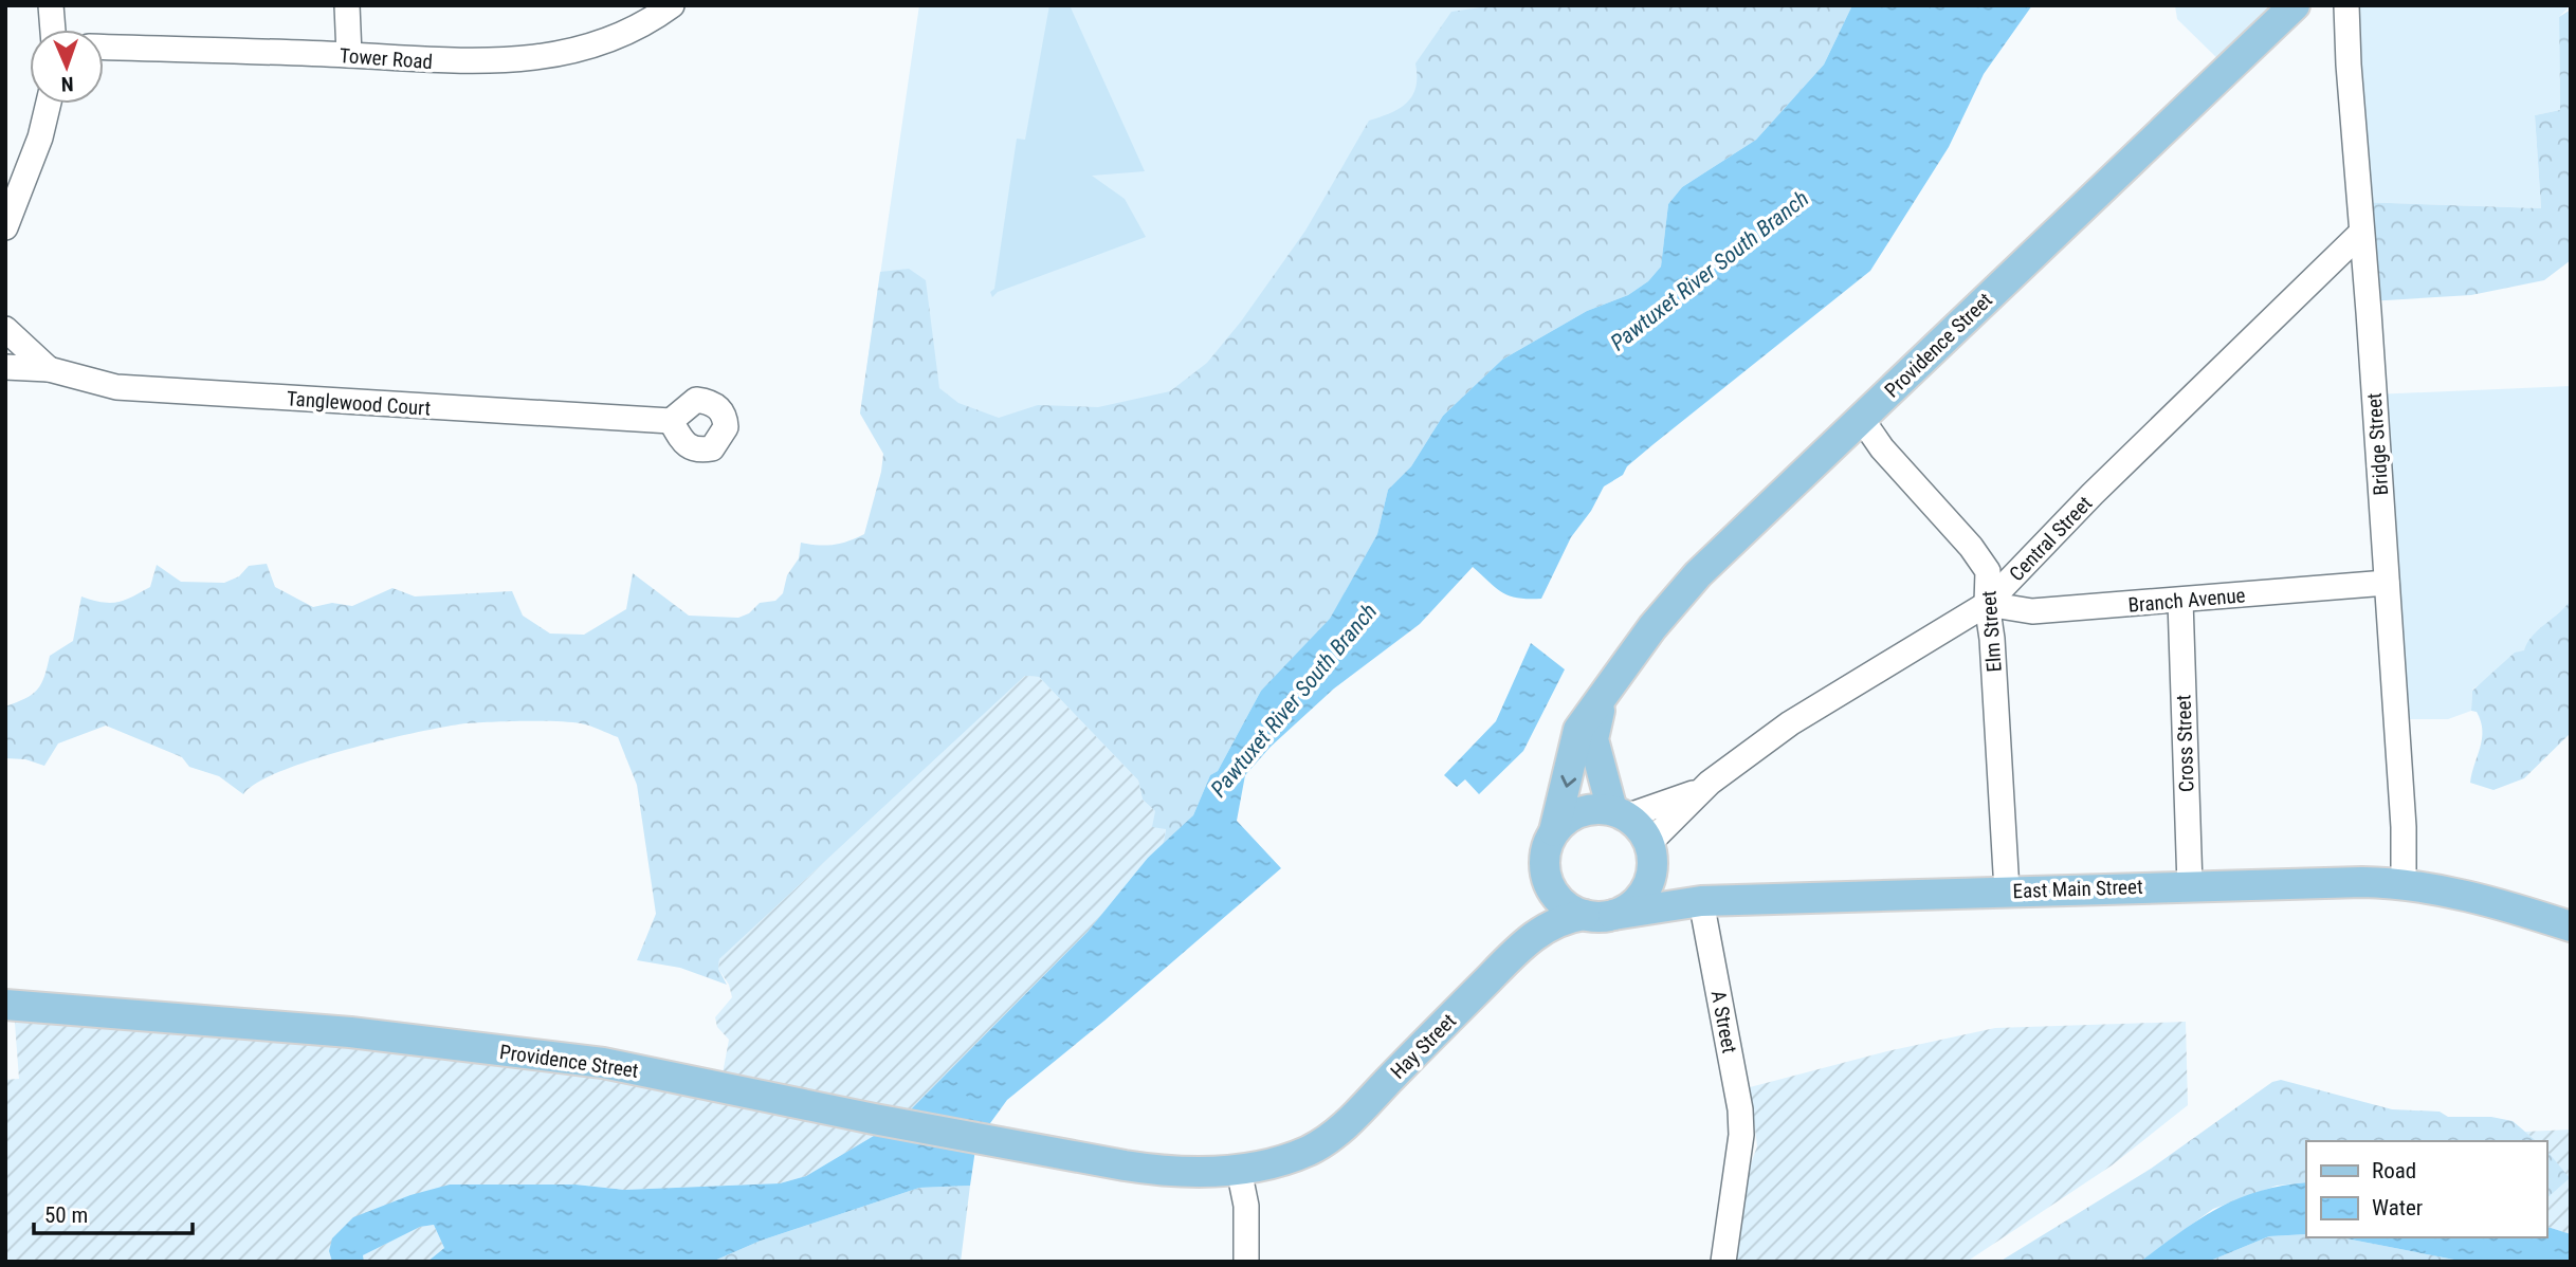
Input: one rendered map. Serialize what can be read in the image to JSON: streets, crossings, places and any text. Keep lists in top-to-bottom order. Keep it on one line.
{"streets":{"main road":["Providence Street","East Main Street","Hay Street"],"street":["Tower Road","Tanglewood Court","Bridge Street","Central Street","Branch Avenue","Elm Street","Cross Street","A Street"]},"crossings":[["Providence Street","Elm Street"],["Providence Street","East Main Street"],["Providence Street","Hay Street"],["Bridge Street","Central Street"],["Bridge Street","Branch Avenue"],["Bridge Street","East Main Street"],["Central Street","Branch Avenue"],["Central Street","Elm Street"],["Branch Avenue","Elm Street"],["Branch Avenue","Cross Street"],["Elm Street","East Main Street"],["Cross Street","East Main Street"],["East Main Street","A Street"],["East Main Street","Hay Street"]],"water":["Pawtuxet River South Branch"],"legend":["Road","Water"],"scale_bar":"50 m","north":"bottom"}
